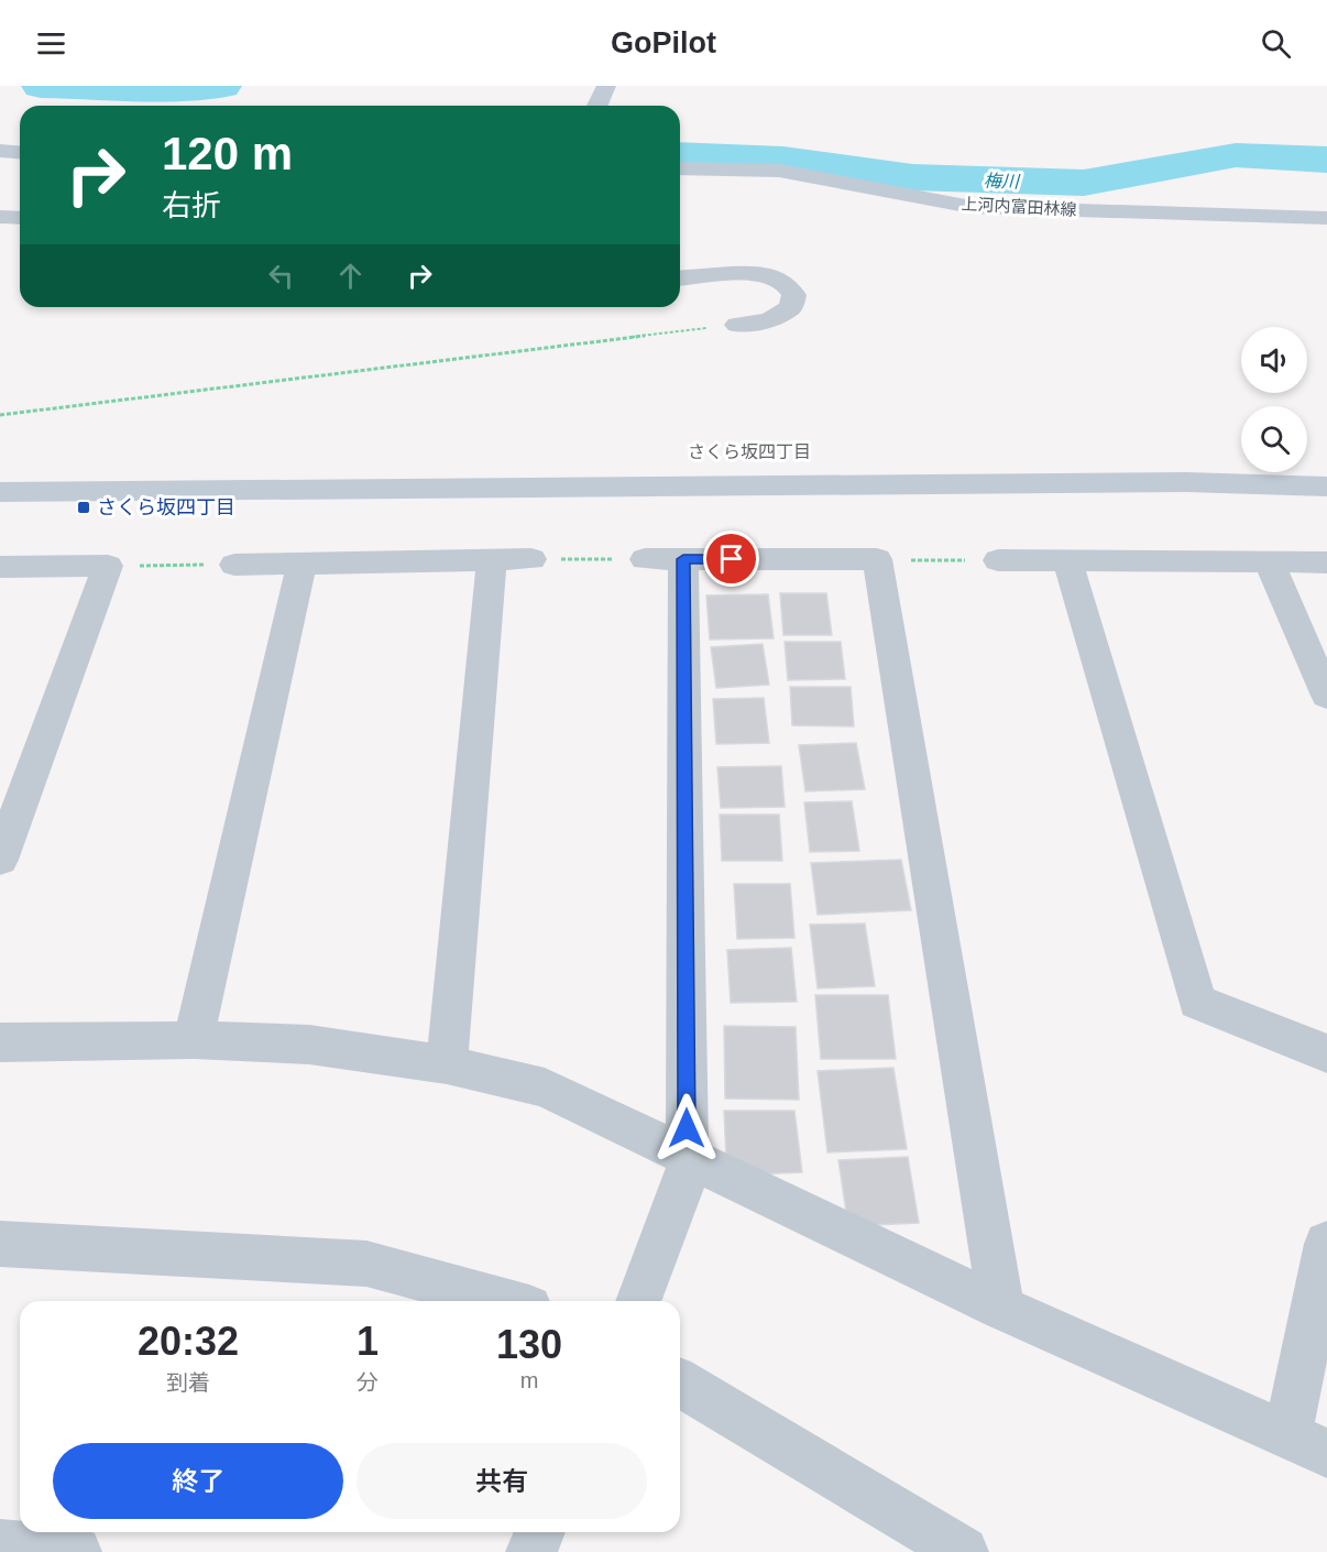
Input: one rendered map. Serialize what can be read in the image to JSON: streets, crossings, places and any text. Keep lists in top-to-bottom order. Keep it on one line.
{"streets":{"street":["上河内富田林線"]},"districts":["さくら坂四丁目"],"water":["梅川"],"places":{"transit":["さくら坂四丁目"]},"page":{"header":"GoPilot","turn":["120 m","右折"],"eta":["20:32","到着","1","分","130","m"],"buttons":["終了","共有"]}}
